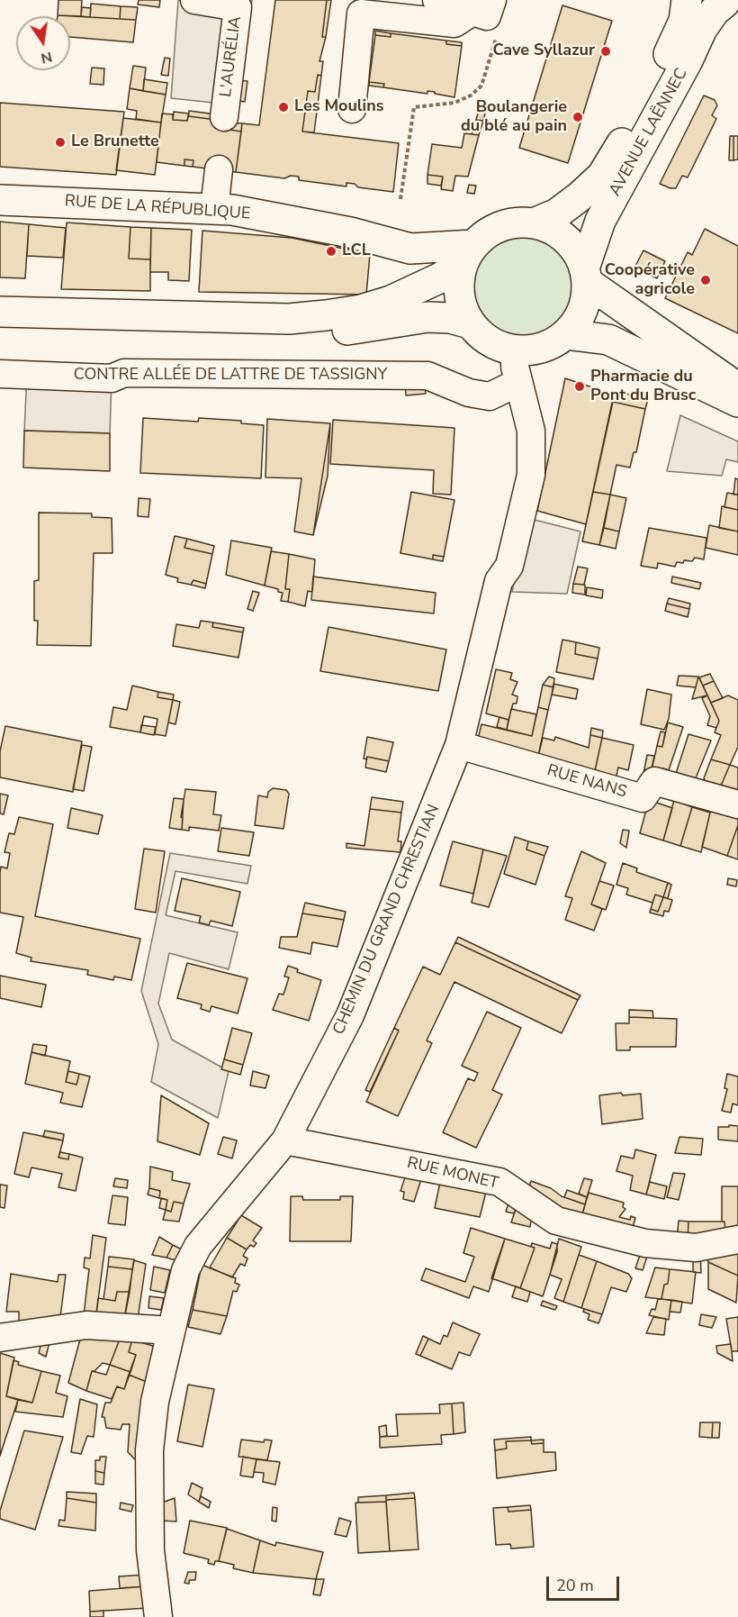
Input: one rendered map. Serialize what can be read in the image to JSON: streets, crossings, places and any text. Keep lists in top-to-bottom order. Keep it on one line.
{"streets":{"main road":["AVENUE LAËNNEC","RUE DE LA RÉPUBLIQUE"],"street":["L'AURÉLIA","CONTRE ALLÉE DE LATTRE DE TASSIGNY","RUE NANS","CHEMIN DU GRAND CHRESTIAN","RUE MONET"]},"crossings":[["AVENUE LAËNNEC","RUE DE LA RÉPUBLIQUE"],["AVENUE LAËNNEC","CHEMIN DU GRAND CHRESTIAN"],["RUE DE LA RÉPUBLIQUE","CHEMIN DU GRAND CHRESTIAN"],["CONTRE ALLÉE DE LATTRE DE TASSIGNY","CHEMIN DU GRAND CHRESTIAN"],["RUE NANS","CHEMIN DU GRAND CHRESTIAN"],["CHEMIN DU GRAND CHRESTIAN","RUE MONET"]],"places":["Cave Syllazur","Les Moulins","Boulangerie du blé au pain","Le Brunette","LCL","Coopérative agricole","Pharmacie du Pont du Brusc"],"scale_bar":"20 m","north":"bottom"}
